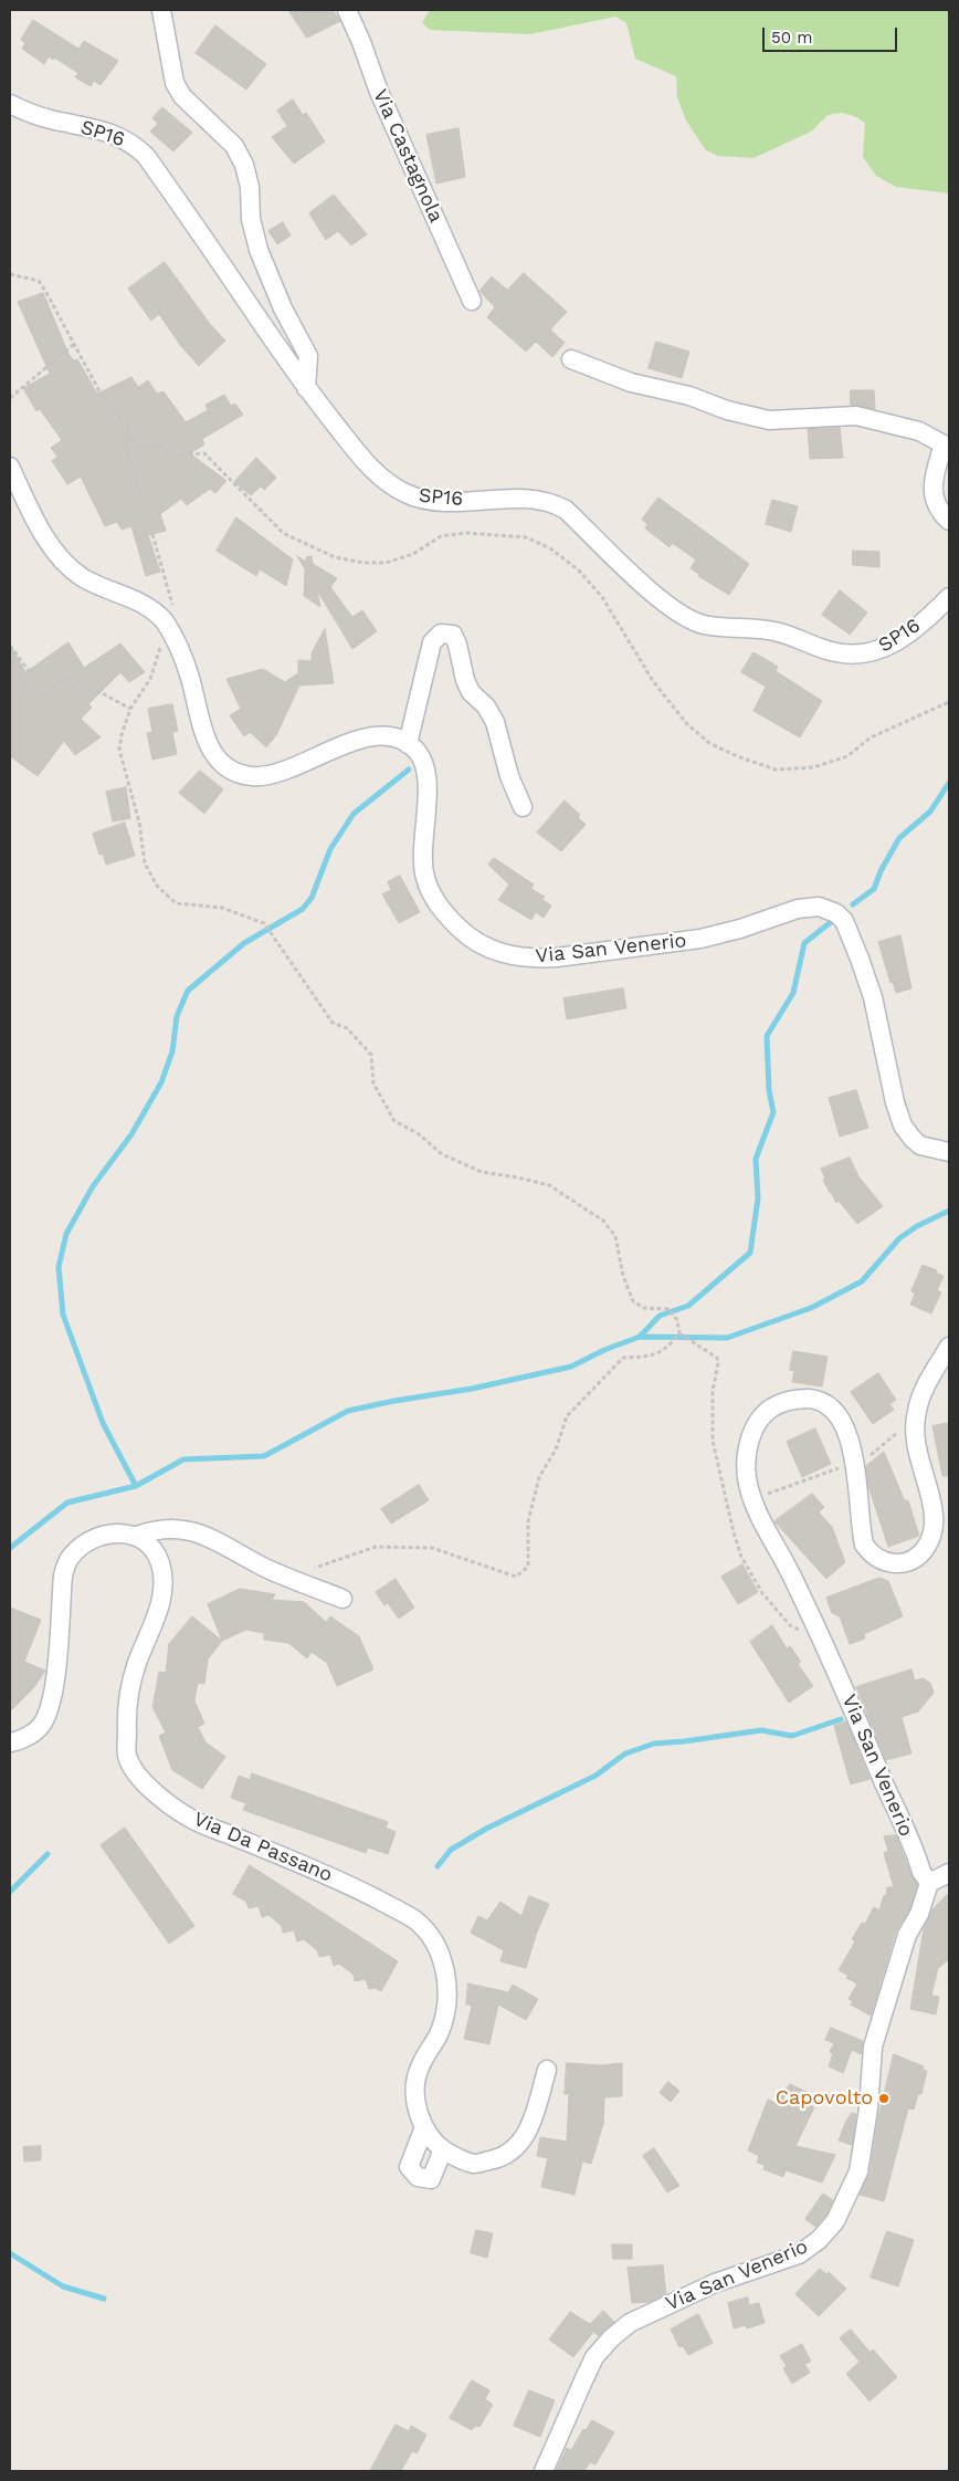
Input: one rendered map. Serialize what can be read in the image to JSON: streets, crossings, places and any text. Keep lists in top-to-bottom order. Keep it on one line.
{"streets":{"street":["SP16","Via Castagnola","Via San Venerio","Via Da Passano"]},"places":["Capovolto"],"scale_bar":"50 m"}
